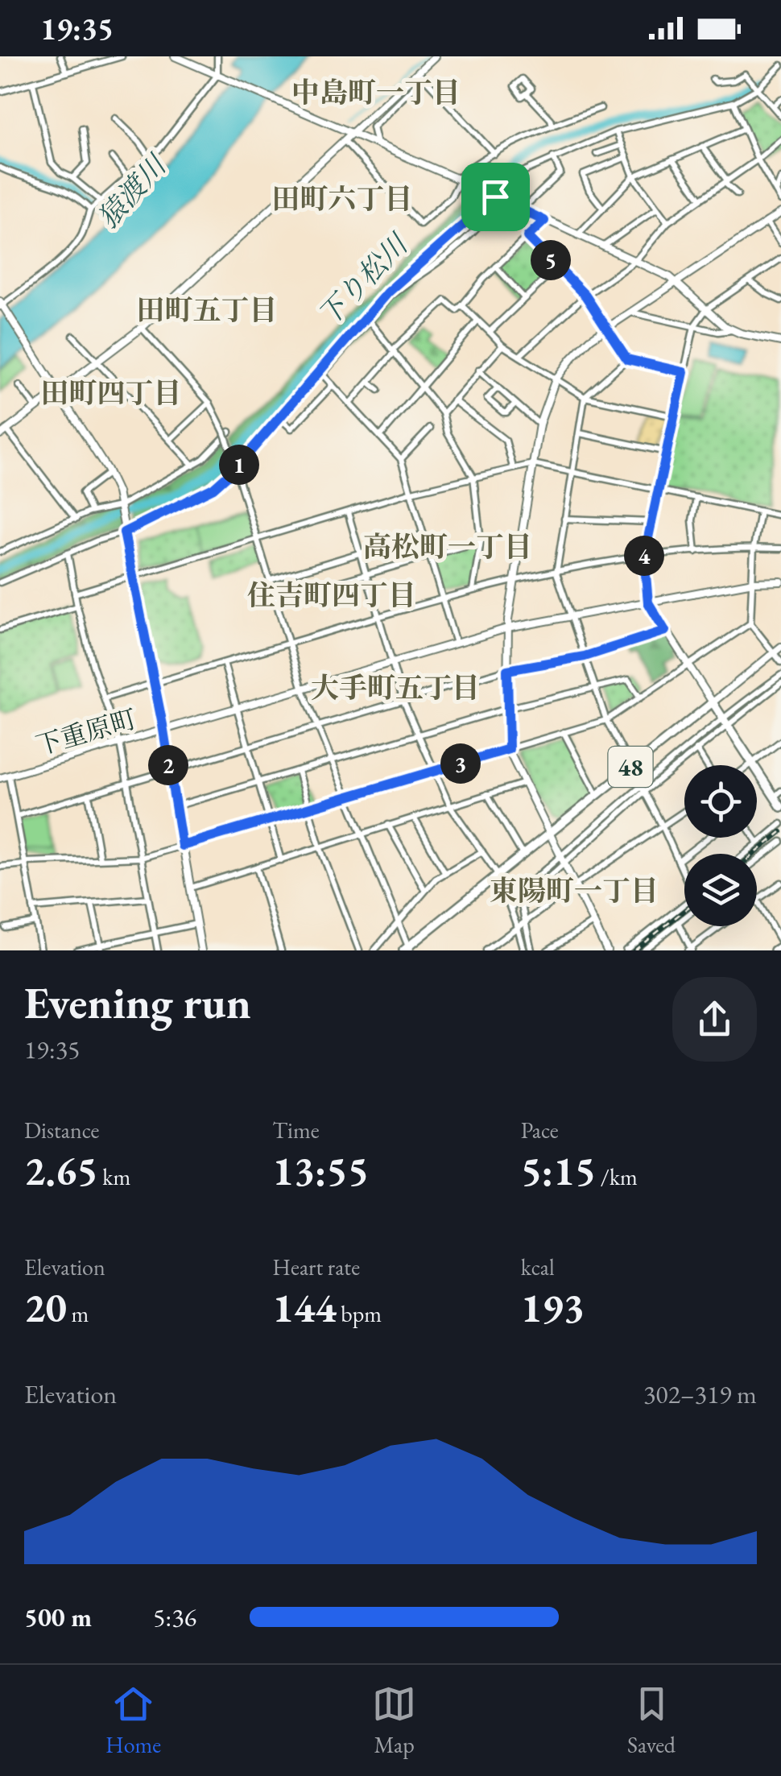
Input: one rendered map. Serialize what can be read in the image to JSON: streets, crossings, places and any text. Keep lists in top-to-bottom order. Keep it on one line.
{"streets":{"main road":["48"],"street":["下重原町"]},"districts":["中島町一丁目","田町六丁目","田町五丁目","田町四丁目","高松町一丁目","住吉町四丁目","大手町五丁目","東陽町一丁目"],"water":["猿渡川","下り松川"],"page":{"status":"19:35","pins":["5","1","4","3","2"],"heading":["Evening run","19:35"],"stats":[["Distance","2.65 km"],["Time","13:55"],["Pace","5:15 /km"],["Elevation","20 m"],["Heart rate","144 bpm"],["kcal","193"]],"chart":["Elevation","302–319 m"],"list":[{"name":"500 m","note":"5:36"}],"tabs":["Home","Map","Saved"]}}
